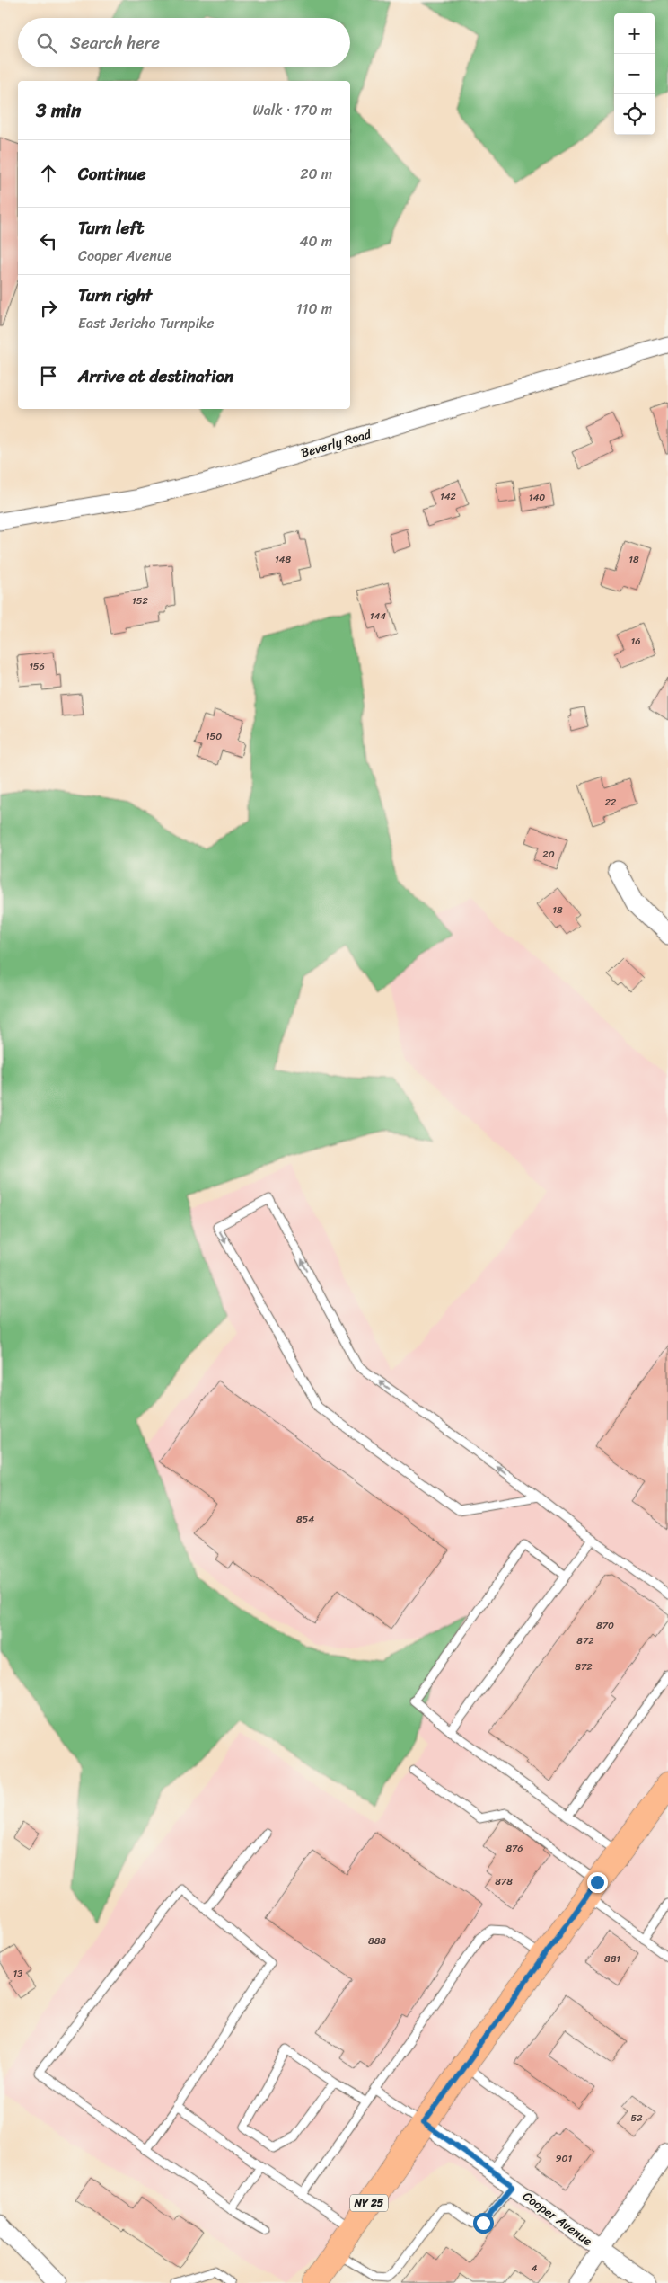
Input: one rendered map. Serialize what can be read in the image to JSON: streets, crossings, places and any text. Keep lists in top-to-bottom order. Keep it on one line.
{"streets":{"main road":["NY 25"],"street":["Beverly Road","Cooper Avenue"]},"crossings":[["NY 25","Cooper Avenue"]],"house_numbers":["142","140","148","18","152","144","16","156","150","22","20","18","854","870","872","872","876","878","888","881","13","52","901","4"],"page":{"map_buttons":["+","−"],"search":"Search here","heading":["3 min","Walk · 170 m"],"list":[["Continue","20 m"],["Turn left","Cooper Avenue","40 m"],["Turn right","East Jericho Turnpike","110 m"],"Arrive at destination"]}}
